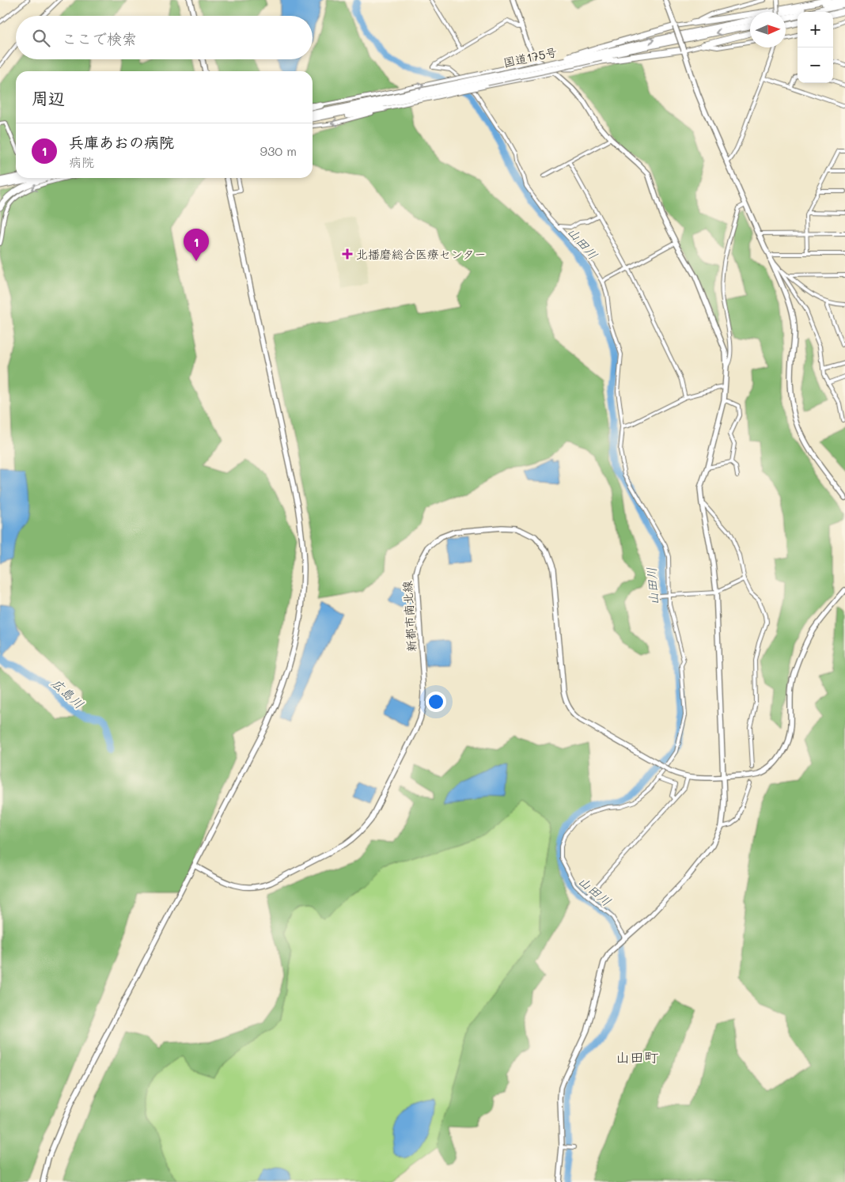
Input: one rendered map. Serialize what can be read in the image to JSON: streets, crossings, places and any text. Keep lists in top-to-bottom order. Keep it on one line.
{"streets":{"highway":["国道175号"],"street":["新都市南北線"]},"districts":["山田町"],"water":["山田川","広島川"],"places":{"health":["北播磨総合医療センター"]},"north":"right","page":{"map_buttons":["+","−"],"search":"ここで検索","heading":"周辺","list":[{"mark":"1","name":"兵庫あおの病院","note":"病院","value":"930 m"}],"pins":"1"}}
